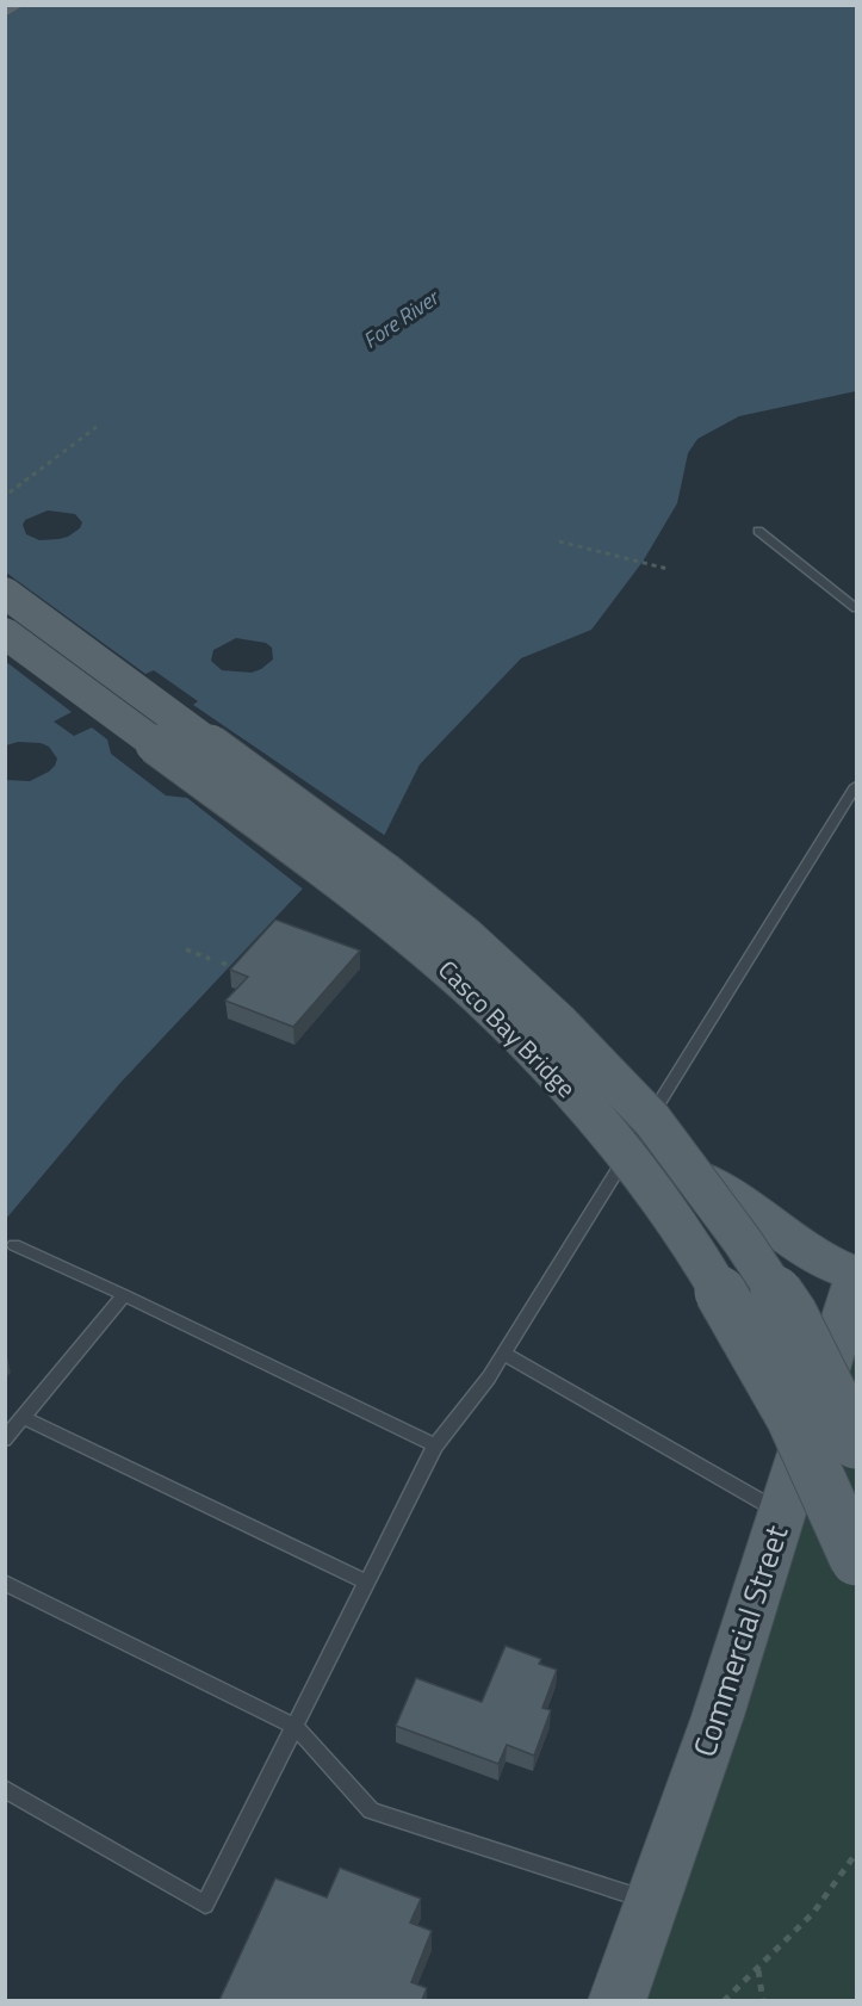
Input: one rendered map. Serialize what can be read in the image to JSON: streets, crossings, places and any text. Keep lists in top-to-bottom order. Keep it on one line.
{"streets":{"main road":["Casco Bay Bridge","Commercial Street"]},"water":["Fore River"]}
